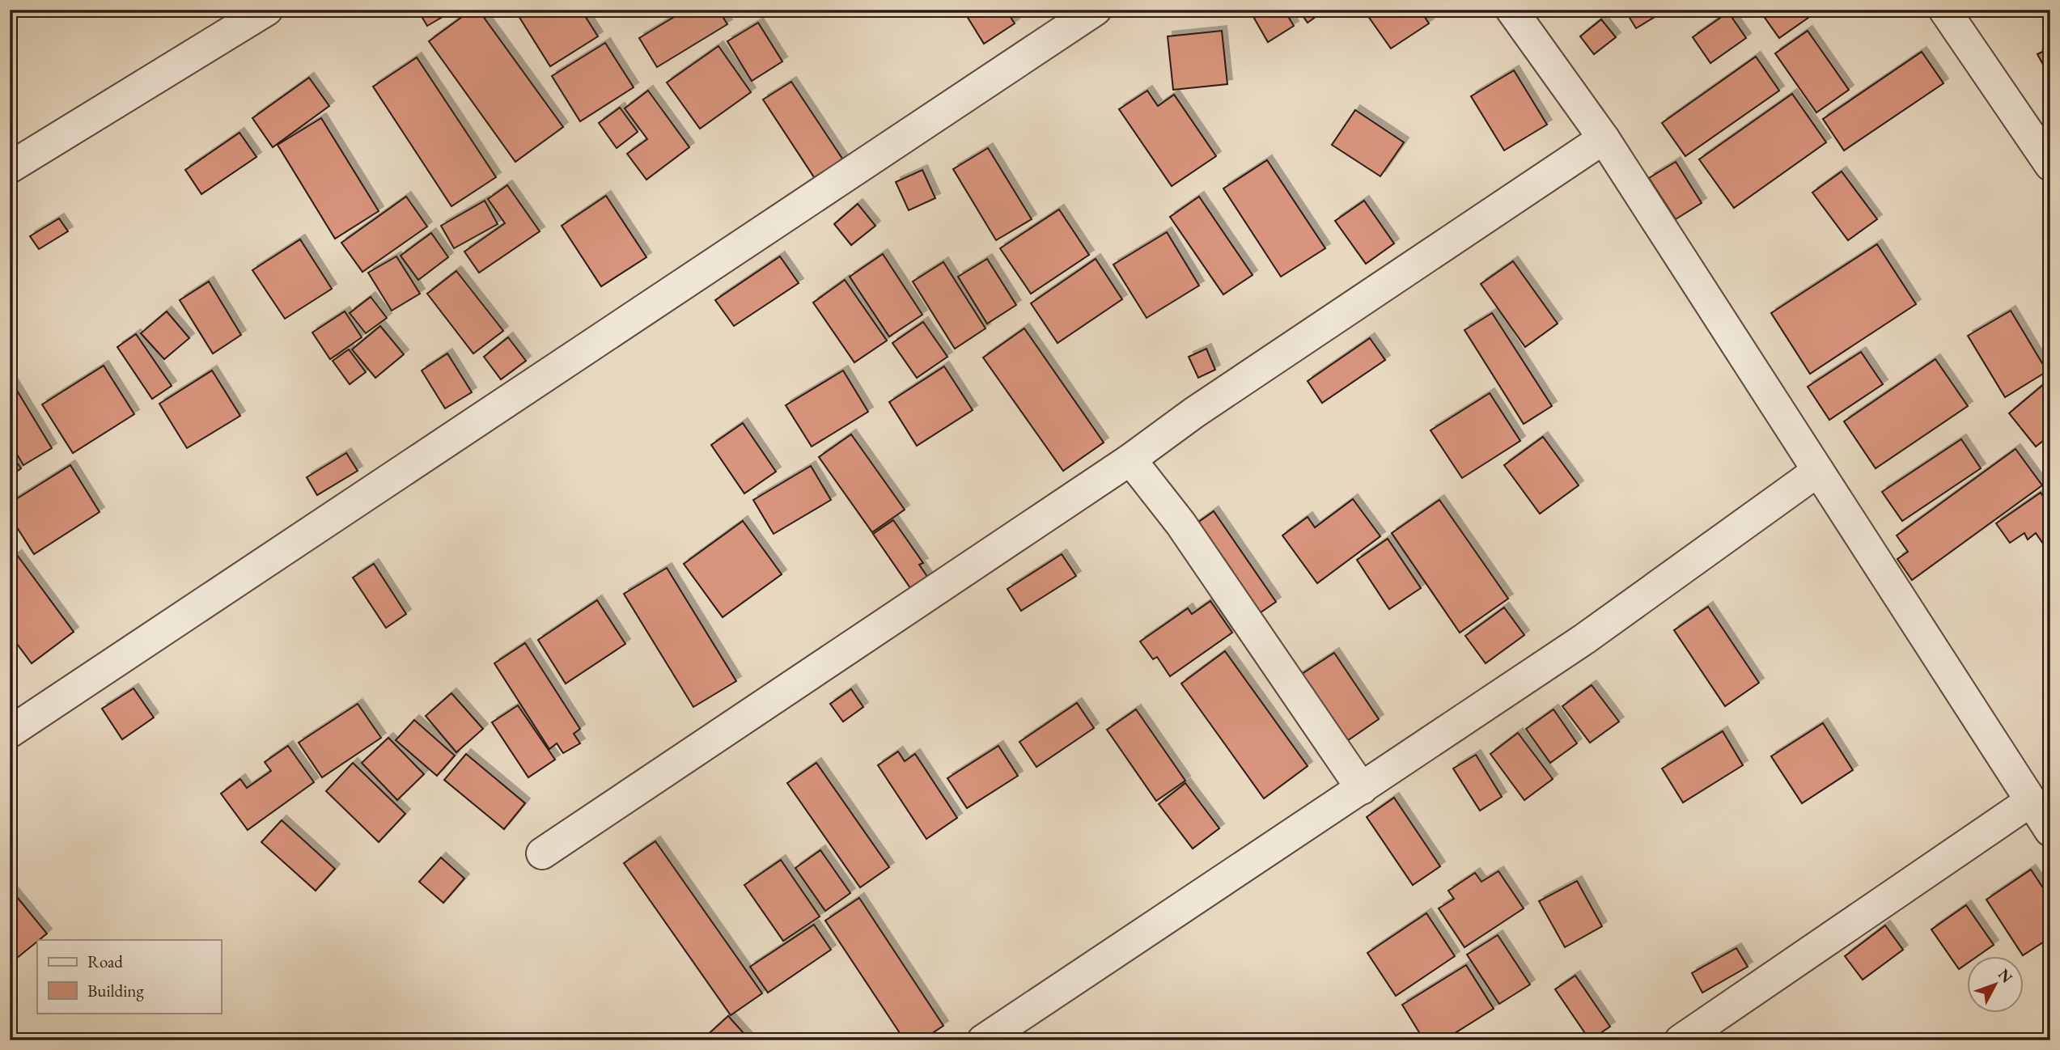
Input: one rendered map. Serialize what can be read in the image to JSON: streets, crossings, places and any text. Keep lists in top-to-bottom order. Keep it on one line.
{"legend":["Road","Building"],"north":"top right"}
